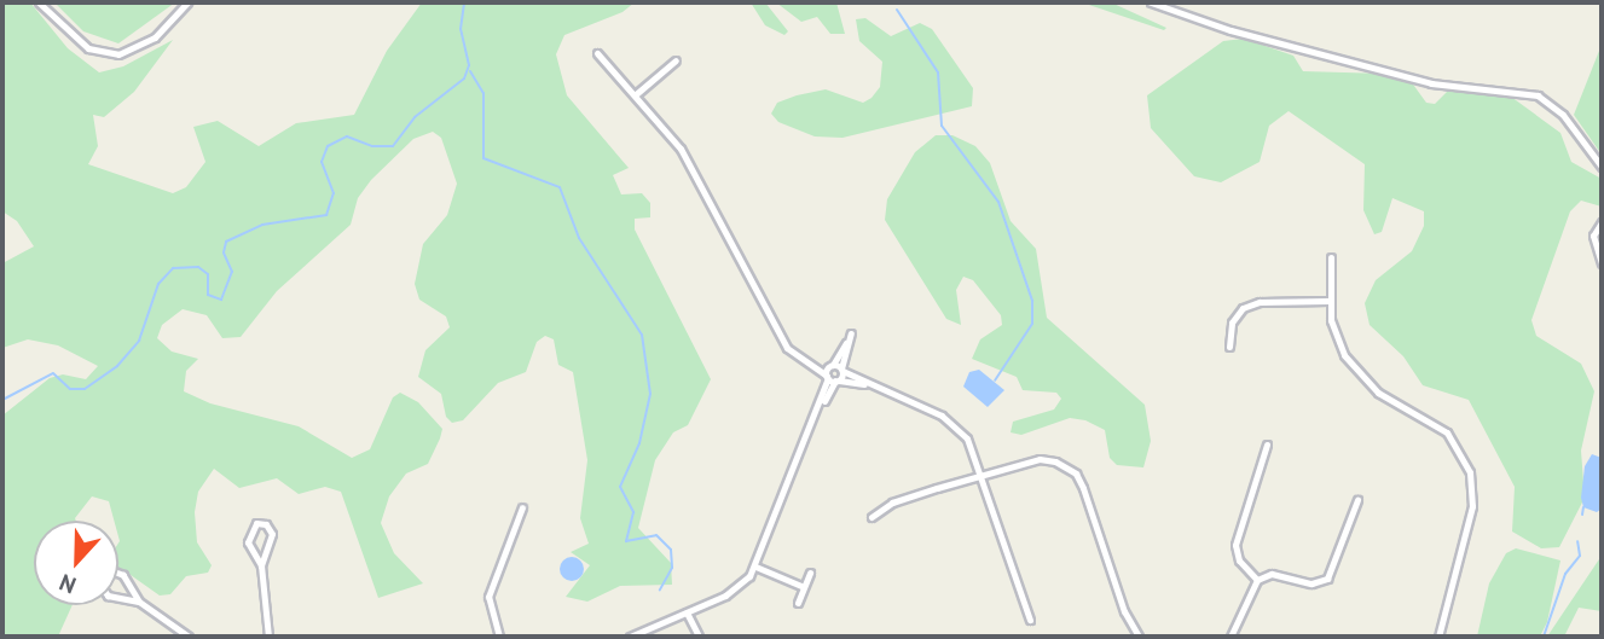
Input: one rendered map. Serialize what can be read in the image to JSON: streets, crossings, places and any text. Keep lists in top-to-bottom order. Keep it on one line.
{"north":"bottom"}
